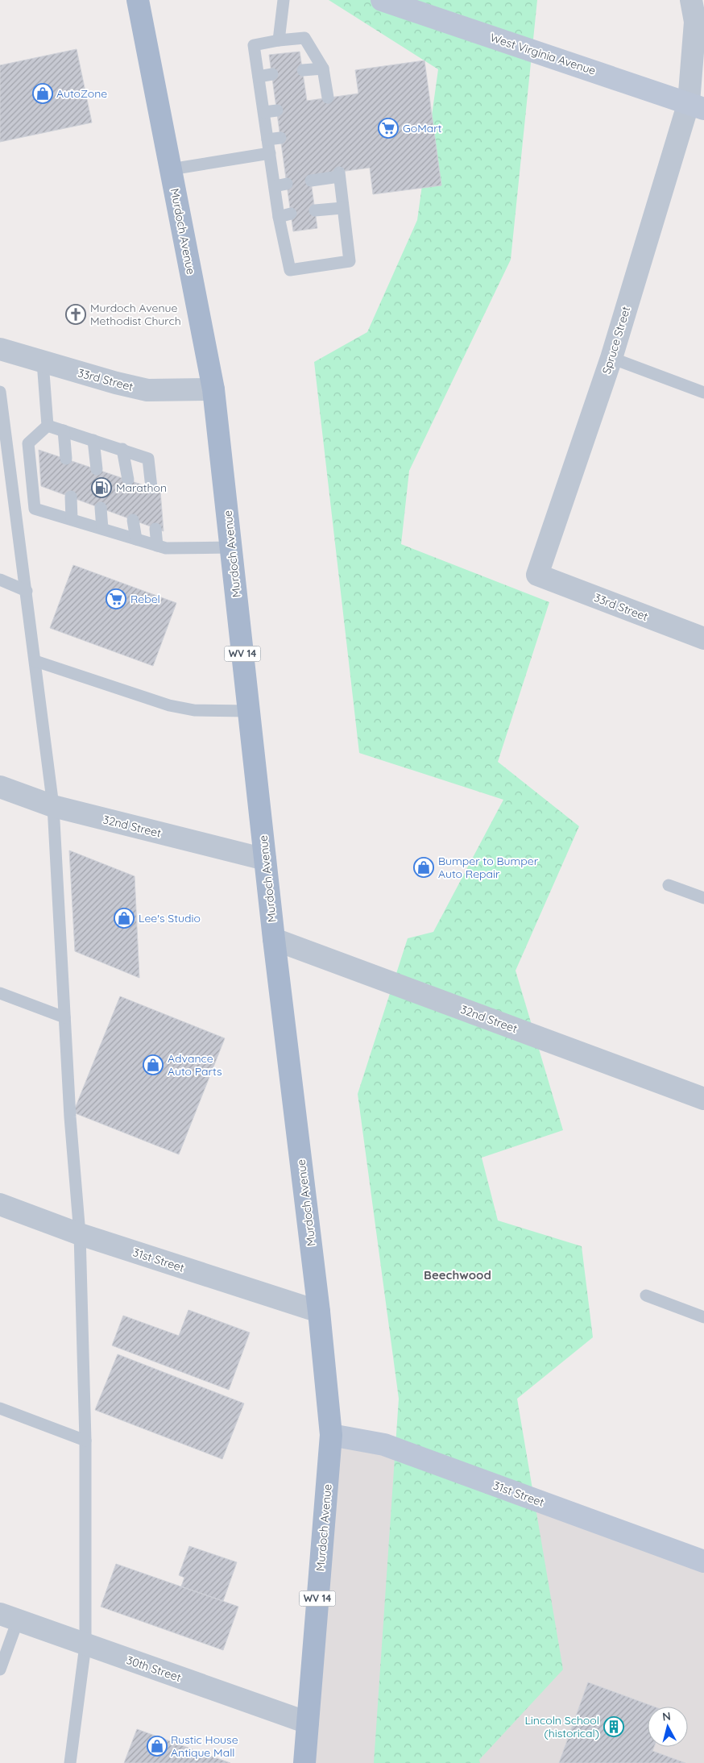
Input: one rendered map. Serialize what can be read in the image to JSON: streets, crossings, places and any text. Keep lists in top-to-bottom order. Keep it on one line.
{"streets":{"main road":["Murdoch Avenue","WV 14"],"street":["West Virginia Avenue","Spruce Street","33rd Street","32nd Street","31st Street","30th Street"]},"crossings":[["West Virginia Avenue","Spruce Street"],["Murdoch Avenue","33rd Street"],["Murdoch Avenue","32nd Street"],["Murdoch Avenue","31st Street"],["Murdoch Avenue","30th Street"],["Spruce Street","33rd Street"]],"districts":["Beechwood"],"places":{"shop":["AutoZone","Bumper to Bumper Auto Repair","Lee's Studio","Advance Auto Parts","Rustic House Antique Mall"],"supermarket":["GoMart","Rebel"],"church":["Murdoch Avenue Methodist Church"],"fuel station":["Marathon"],"building":["Lincoln School (historical)"]},"north":"top"}
